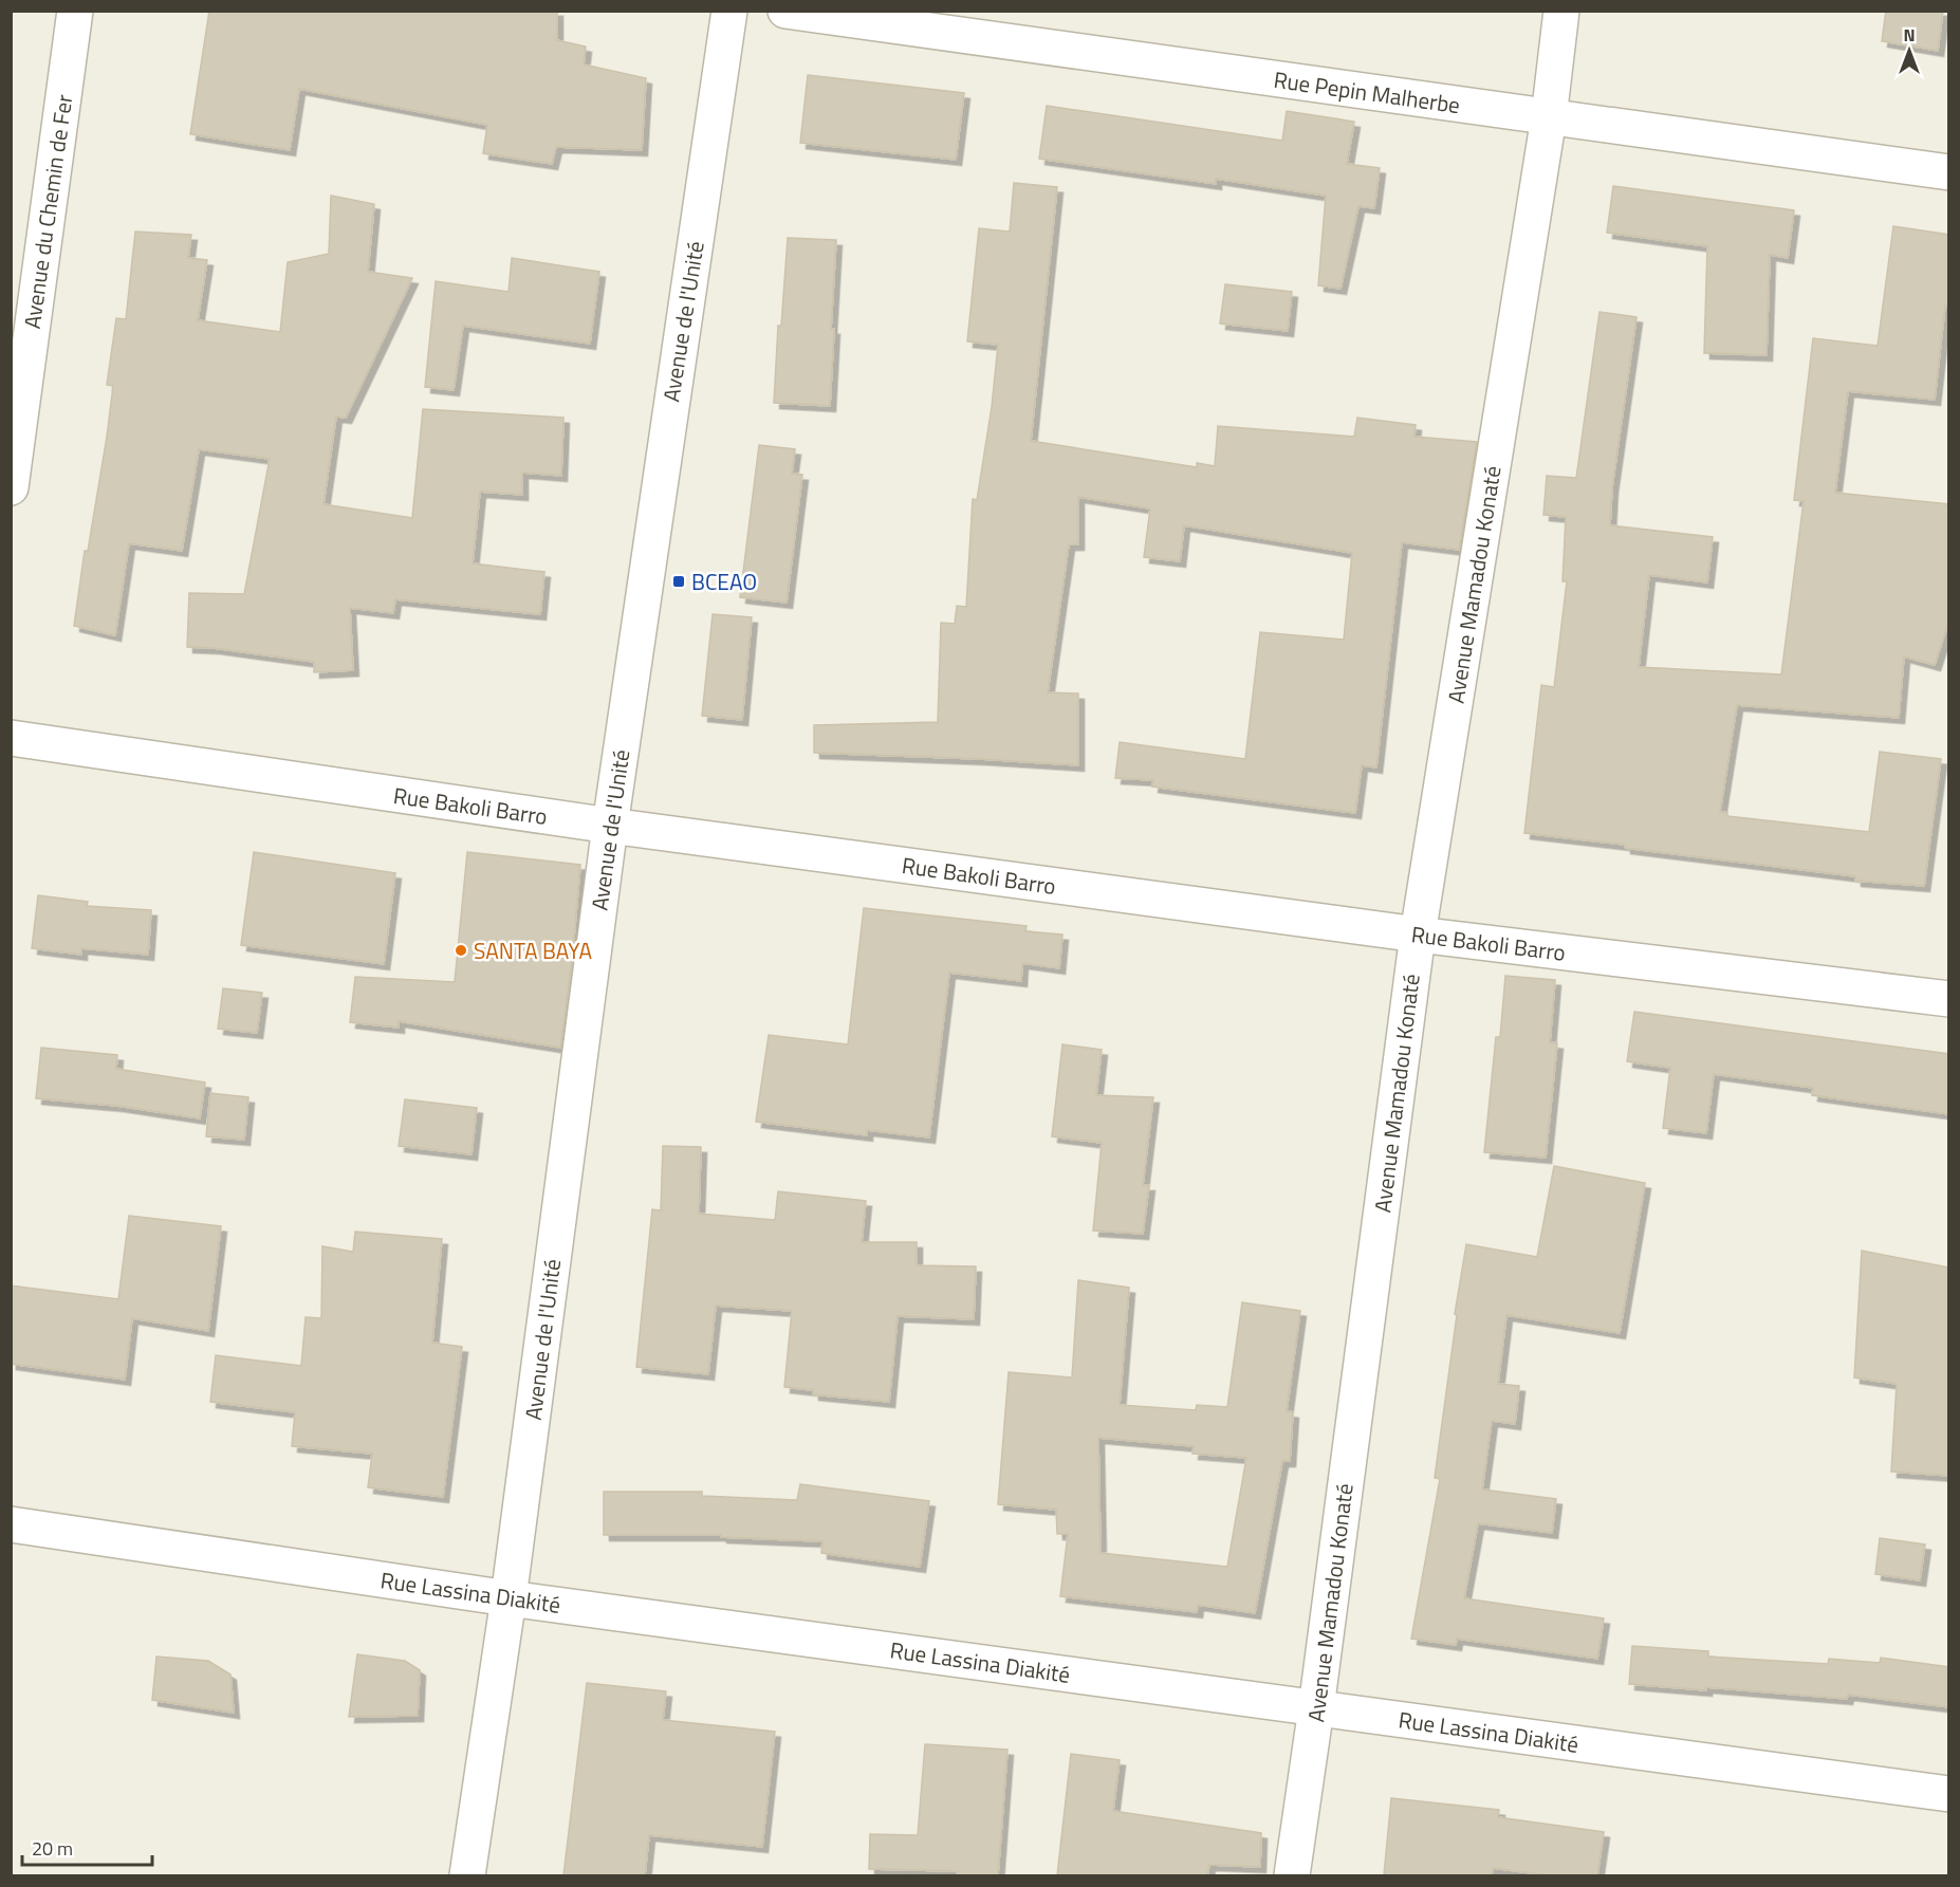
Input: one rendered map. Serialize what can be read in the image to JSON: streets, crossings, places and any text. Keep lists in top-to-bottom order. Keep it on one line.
{"streets":{"street":["Rue Pepin Malherbe","Avenue du Chemin de Fer","Avenue de l'Unité","Avenue Mamadou Konaté","Rue Bakoli Barro","Rue Lassina Diakité"]},"crossings":[["Rue Pepin Malherbe","Avenue Mamadou Konaté"],["Avenue de l'Unité","Rue Bakoli Barro"],["Avenue de l'Unité","Rue Lassina Diakité"],["Avenue Mamadou Konaté","Rue Bakoli Barro"],["Avenue Mamadou Konaté","Rue Lassina Diakité"]],"places":{"transit":["BCEAO"],"other":["SANTA BAYA"]},"scale_bar":"20 m","north":"top"}
